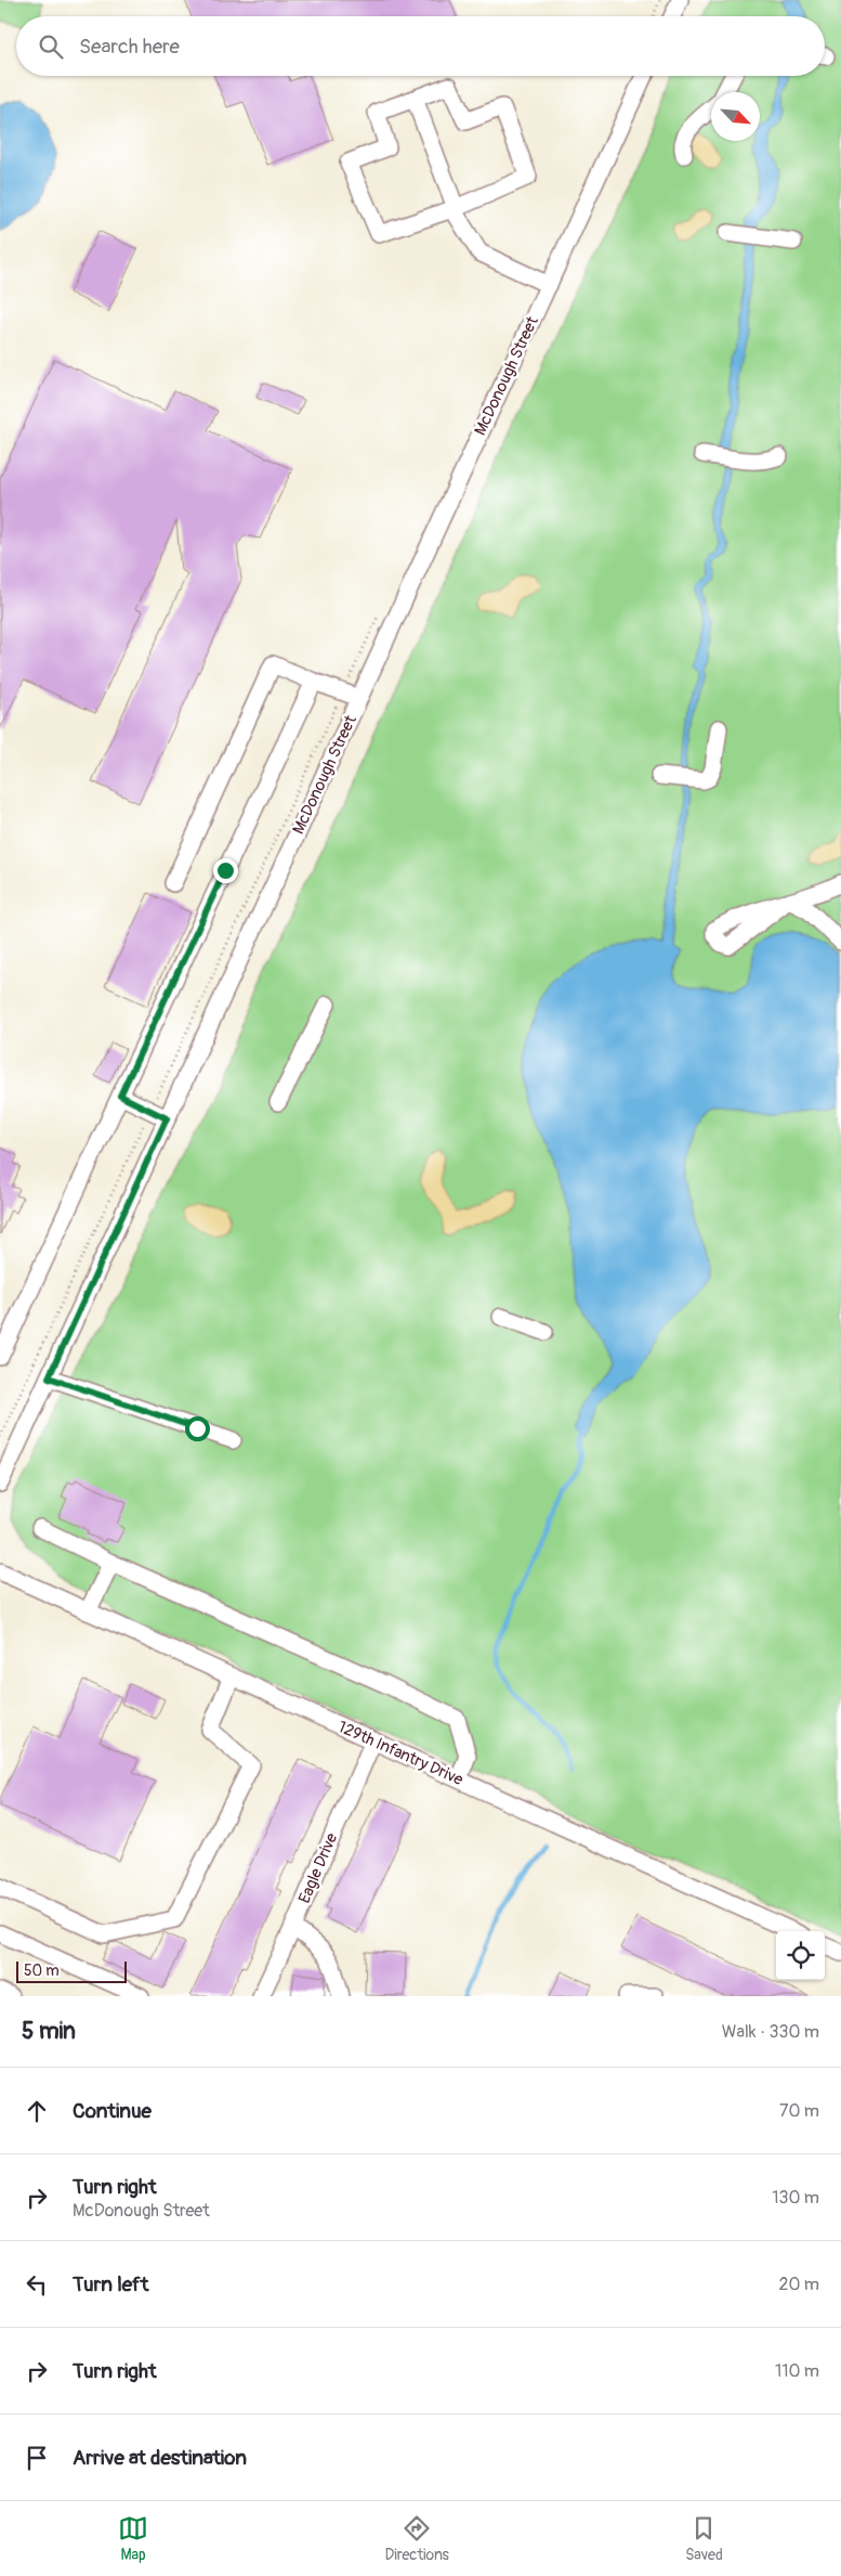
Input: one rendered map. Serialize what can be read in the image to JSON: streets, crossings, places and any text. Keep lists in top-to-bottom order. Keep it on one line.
{"streets":{"street":["McDonough Street","129th Infantry Drive","Eagle Drive"]},"crossings":[["129th Infantry Drive","Eagle Drive"]],"scale_bar":"50 m","north":"bottom right","page":{"search":"Search here","scale":"50 m","heading":["5 min","Walk · 330 m"],"list":[["Continue","70 m"],["Turn right","McDonough Street","130 m"],["Turn left","20 m"],["Turn right","110 m"],"Arrive at destination"],"nav":["Map","Directions","Saved"]}}
